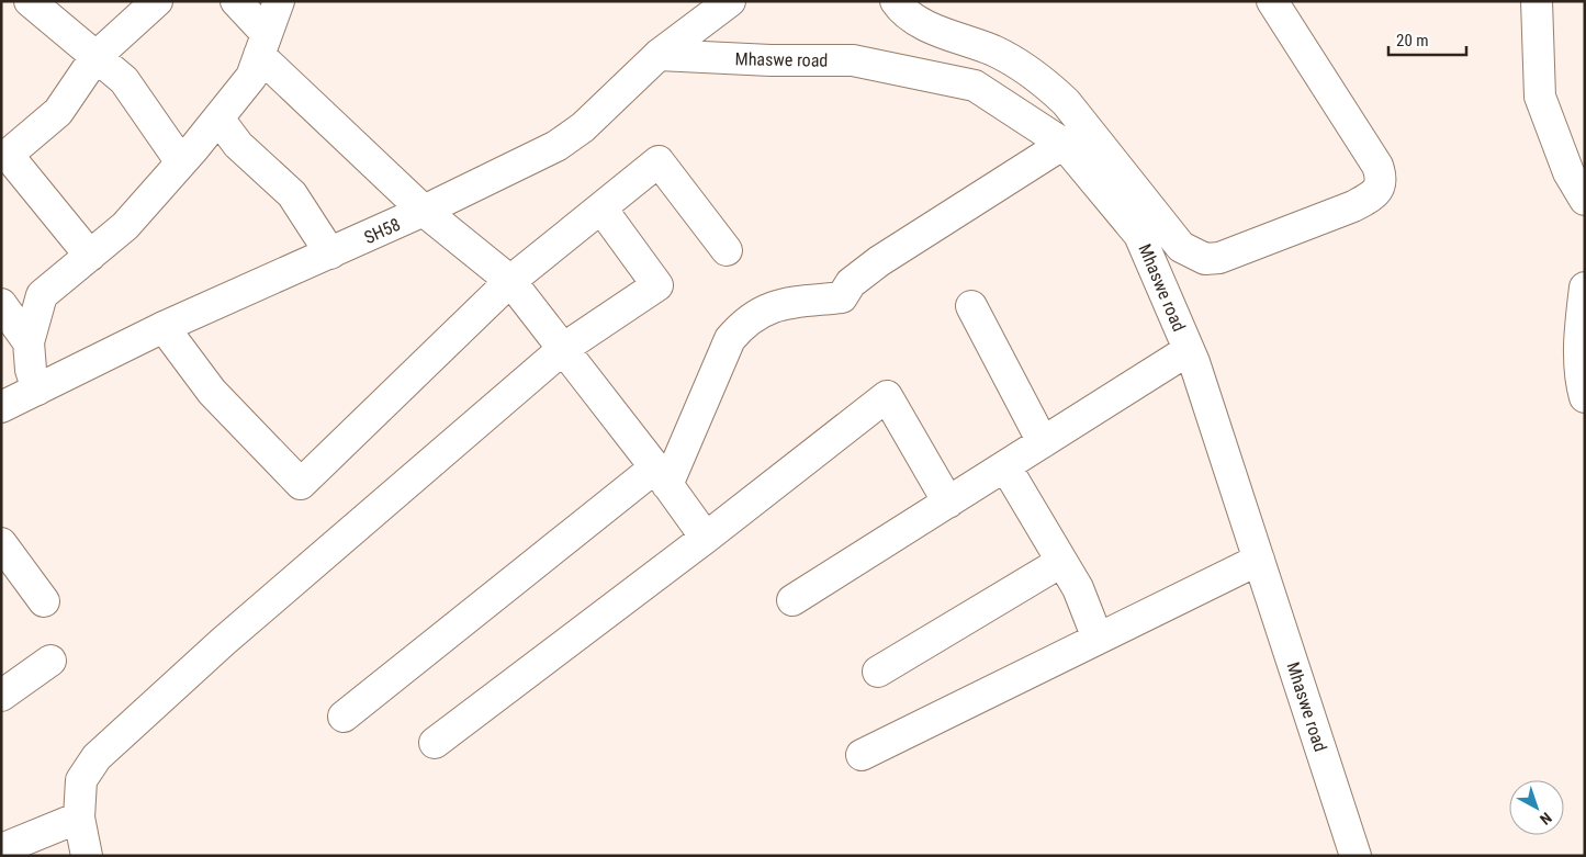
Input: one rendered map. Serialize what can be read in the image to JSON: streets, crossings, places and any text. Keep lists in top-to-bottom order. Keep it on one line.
{"streets":{"street":["Mhaswe road","SH58"]},"crossings":[["Mhaswe road","SH58"]],"scale_bar":"20 m","north":"bottom right"}
